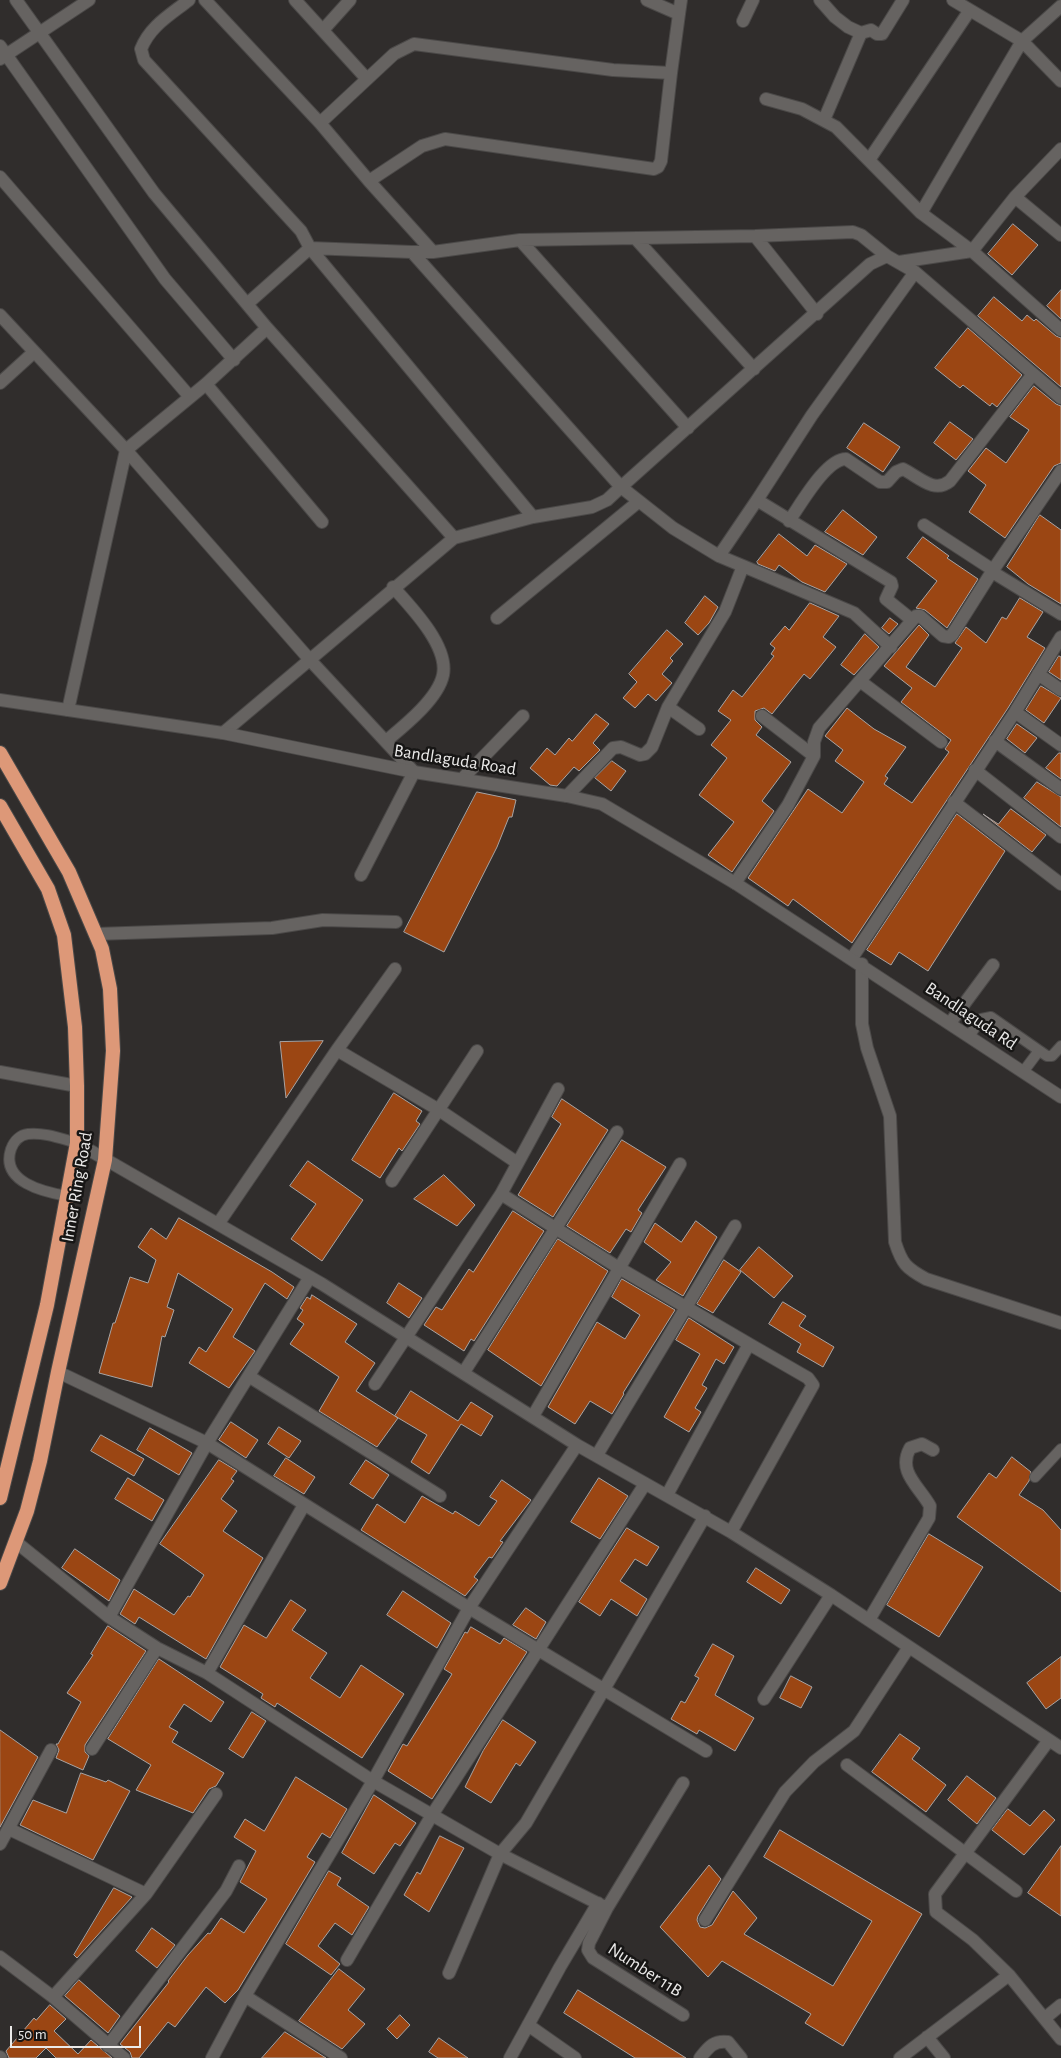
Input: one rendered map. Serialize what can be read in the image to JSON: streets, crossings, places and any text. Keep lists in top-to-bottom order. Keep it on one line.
{"streets":{"highway":["Inner Ring Road"],"street":["Bandlaguda Road","Bandlaguda Rd","Number 11B"]},"crossings":[["Bandlaguda Road","Bandlaguda Rd"]],"scale_bar":"50 m"}
